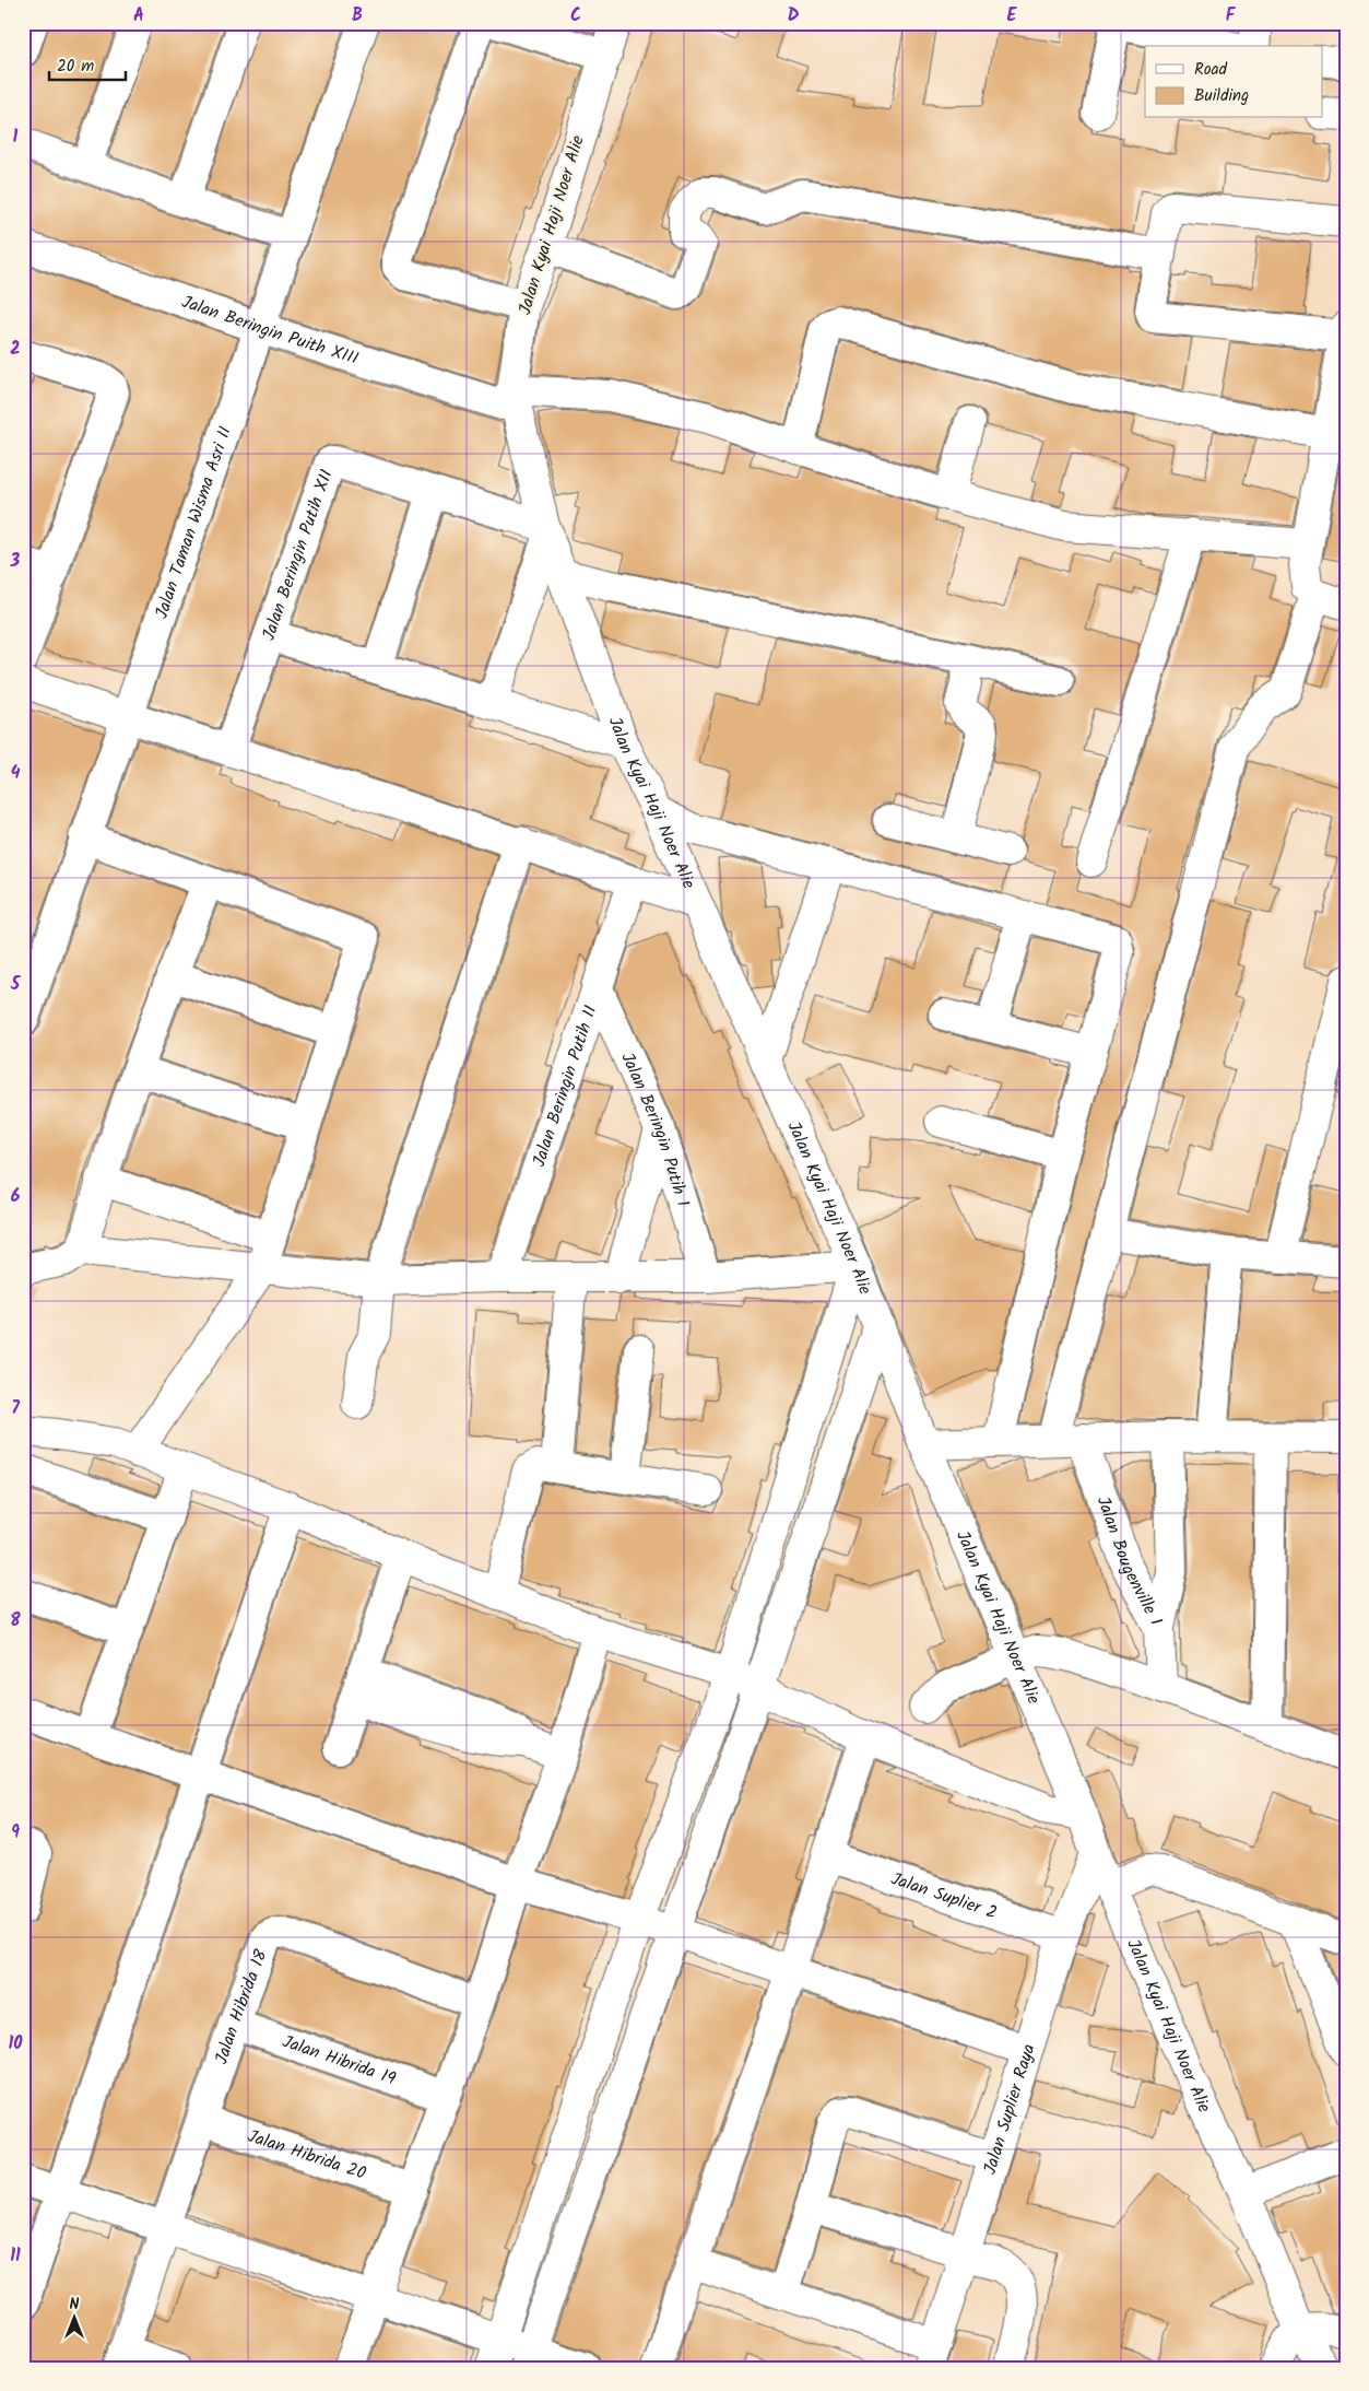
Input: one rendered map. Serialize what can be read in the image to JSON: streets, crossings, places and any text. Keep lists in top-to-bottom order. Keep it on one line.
{"streets":{"street":["Jalan Kyai Haji Noer Alie","Jalan Beringin Puith XIII","Jalan Taman Wisma Asri II","Jalan Beringin Putih XII","Jalan Beringin Putih II","Jalan Beringin Putih I","Jalan Bougenville I","Jalan Suplier 2","Jalan Hibrida 18","Jalan Hibrida 19","Jalan Suplier Raya","Jalan Hibrida 20"]},"crossings":[["Jalan Kyai Haji Noer Alie","Jalan Beringin Puith XIII"],["Jalan Kyai Haji Noer Alie","Jalan Suplier Raya"],["Jalan Beringin Puith XIII","Jalan Taman Wisma Asri II"],["Jalan Beringin Putih II","Jalan Beringin Putih I"],["Jalan Suplier 2","Jalan Suplier Raya"],["Jalan Hibrida 18","Jalan Hibrida 19"],["Jalan Hibrida 18","Jalan Hibrida 20"]],"legend":["Road","Building"],"scale_bar":"20 m","north":"top","grid":{"columns":["A","B","C","D","E","F"],"rows":["1","2","3","4","5","6","7","8","9","10","11"]}}
